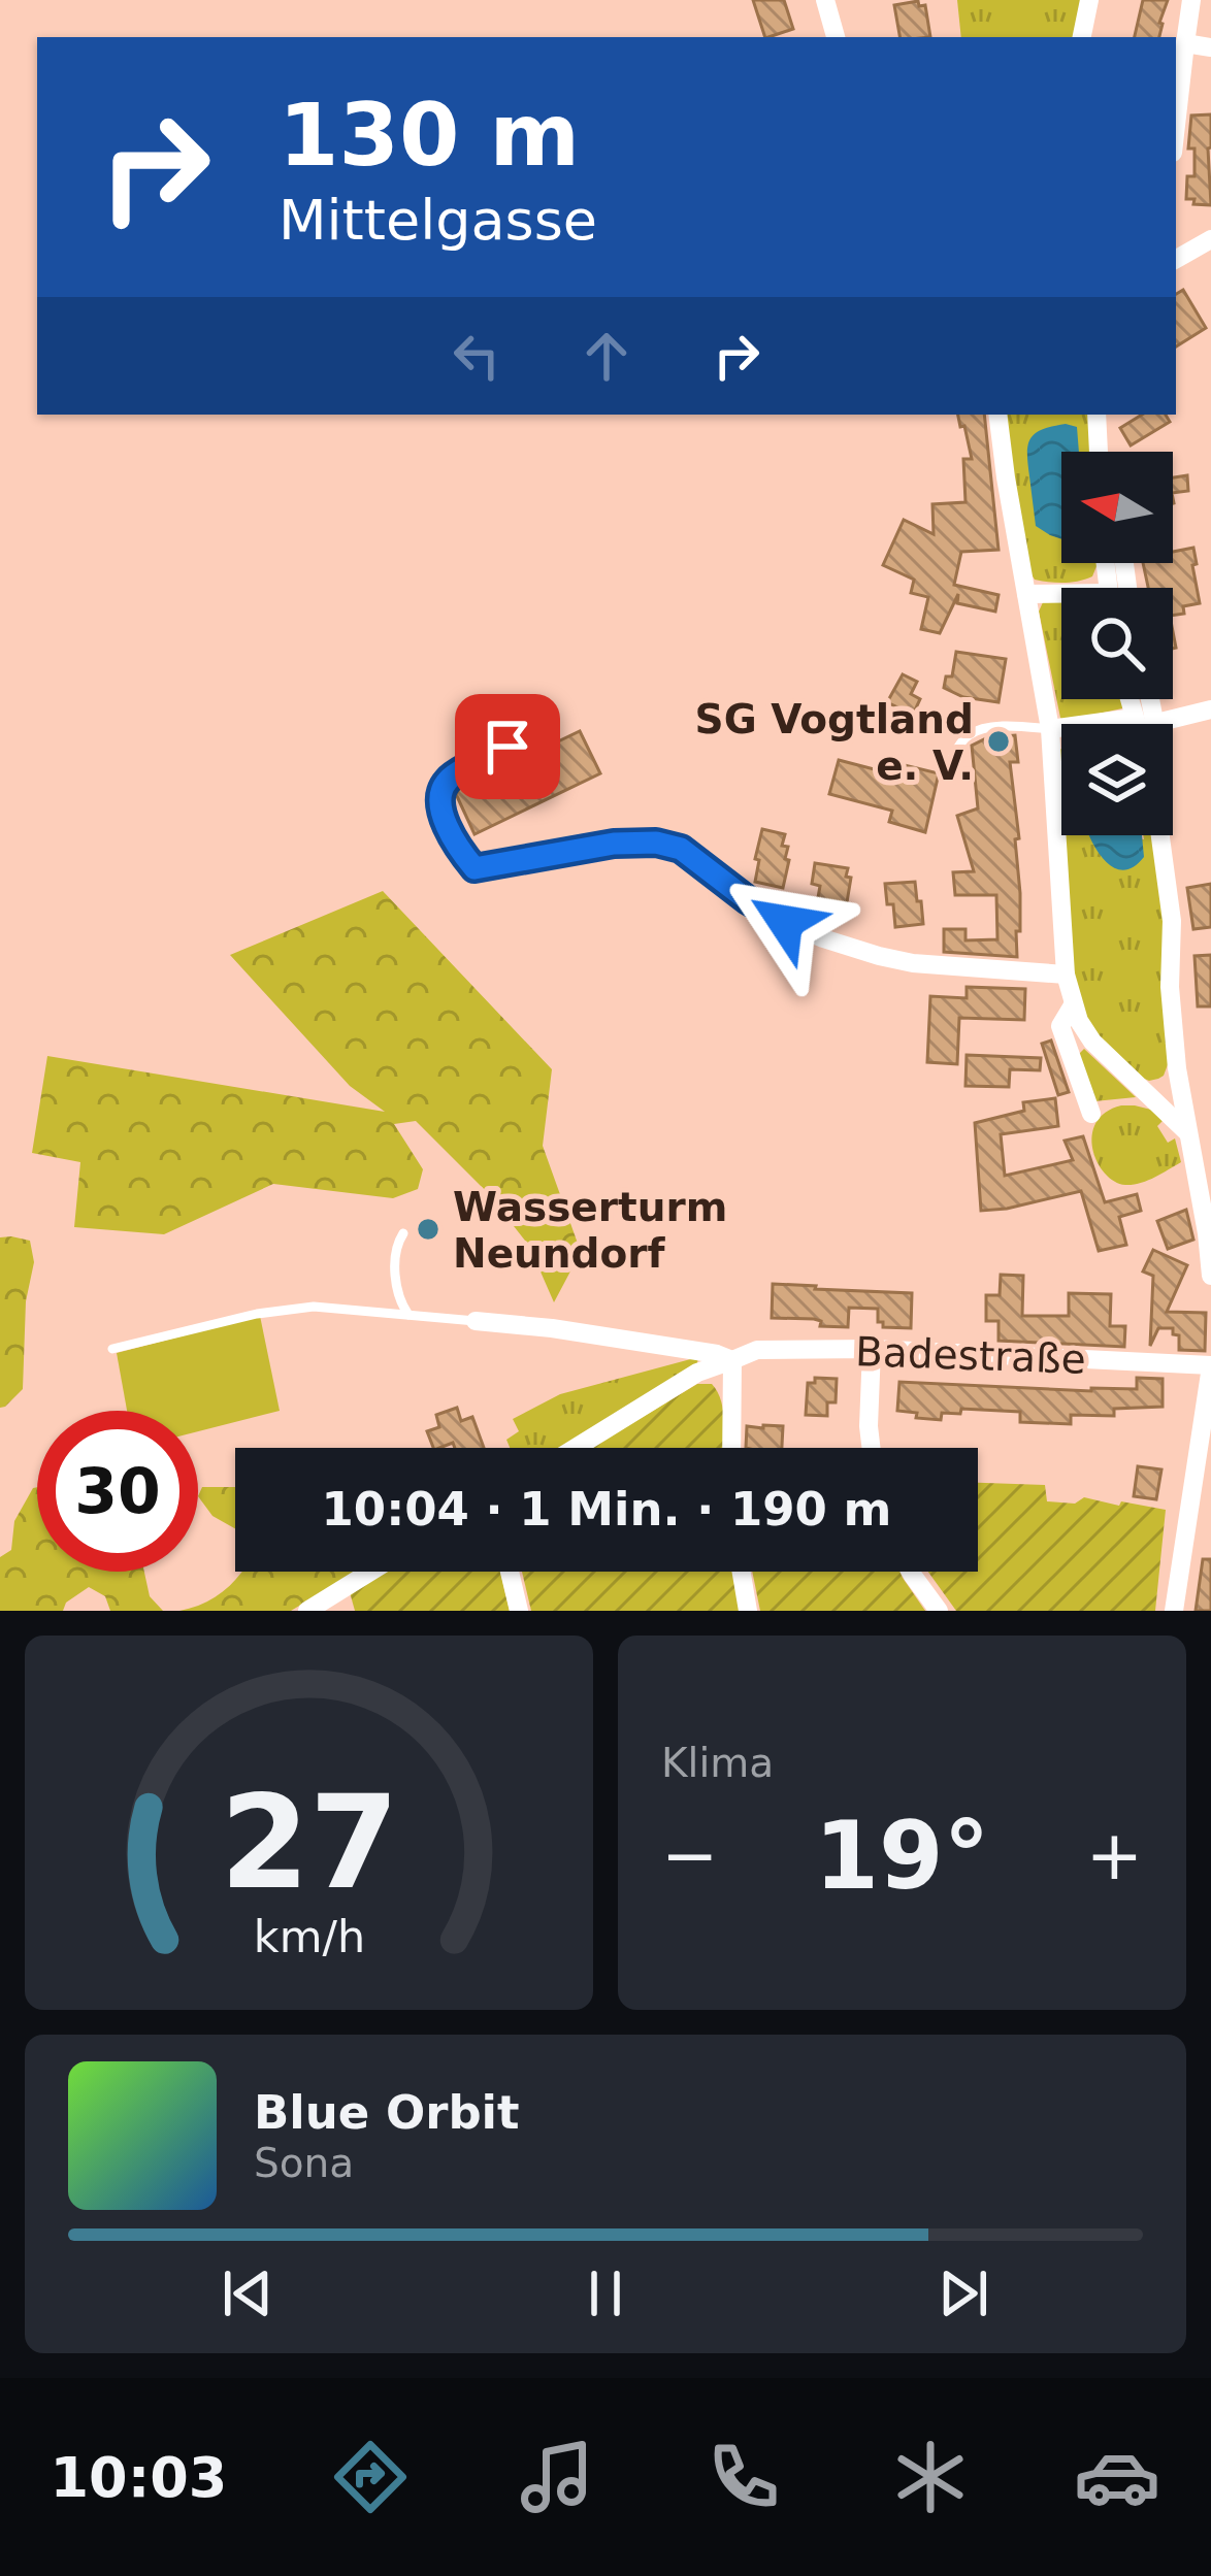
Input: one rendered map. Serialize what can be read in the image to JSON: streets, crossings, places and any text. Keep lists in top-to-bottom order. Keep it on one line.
{"streets":{"street":["Badestraße"]},"places":["SG Vogtland e. V.","Wasserturm Neundorf"],"north":"left","page":{"turn":["130 m","Mittelgasse"],"limit":"30","trip":"10:04 · 1 Min. · 190 m","tile":"Klima","heat":["−","19°","+"],"song":["Blue Orbit","Sona"],"tabs":"10:03","gauge":["27","km/h"]}}
